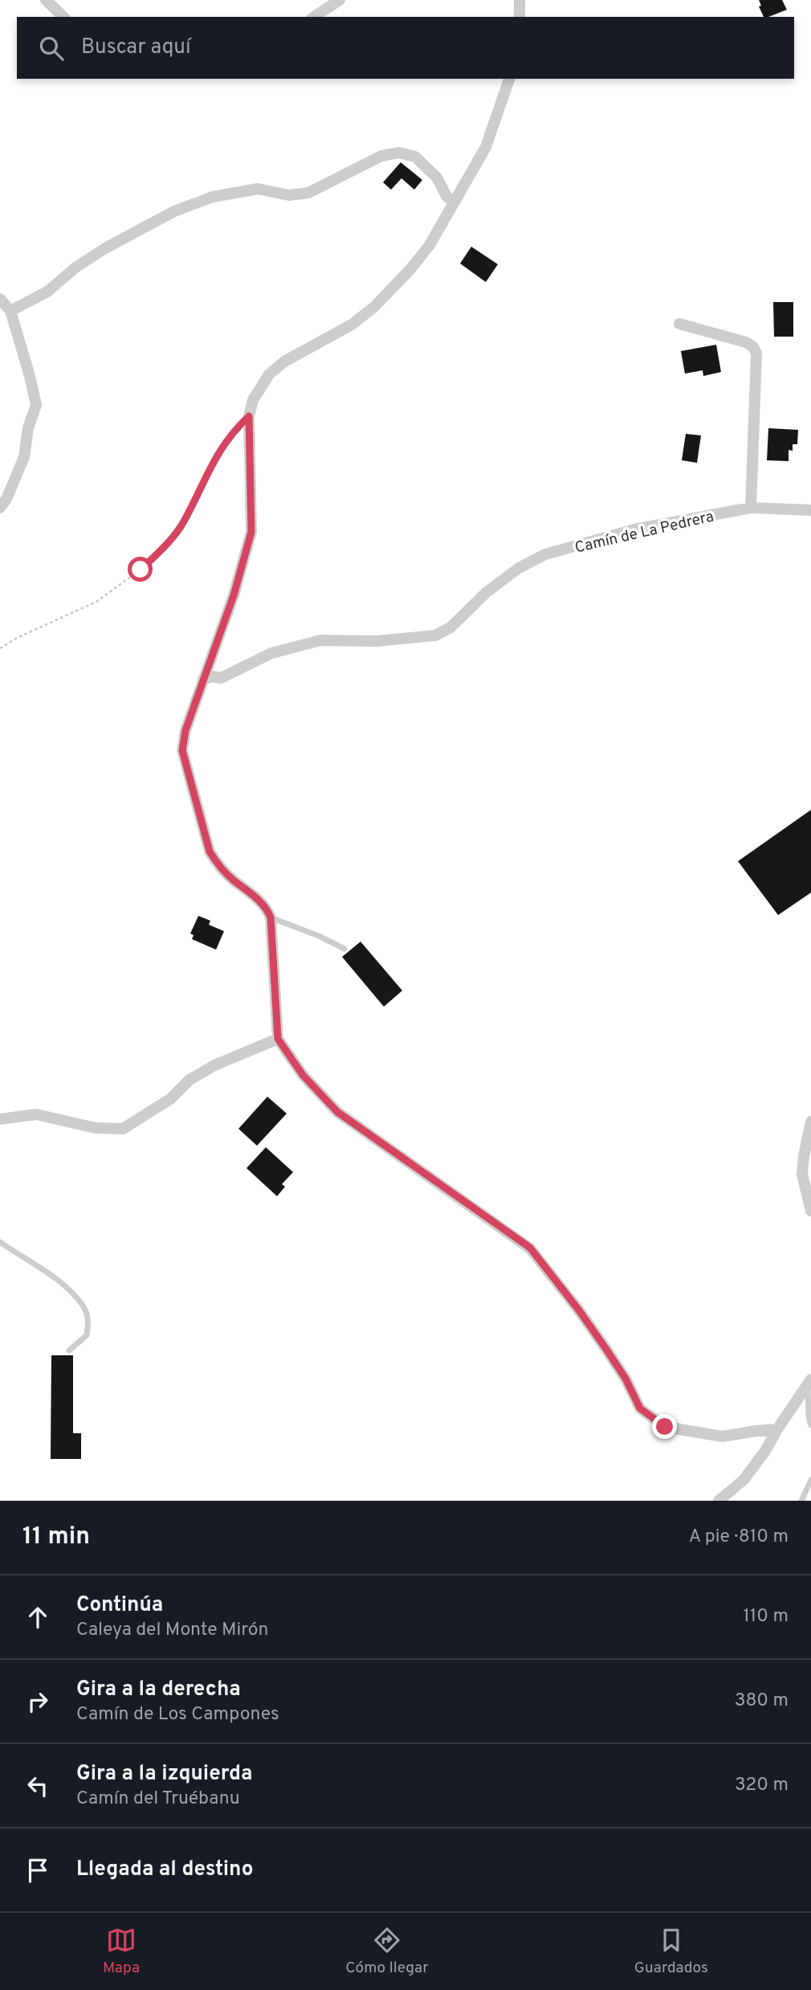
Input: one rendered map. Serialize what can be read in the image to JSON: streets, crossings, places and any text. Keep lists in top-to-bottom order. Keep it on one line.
{"streets":{"street":["Camín de La Pedrera"]},"page":{"search":"Buscar aquí","heading":["11 min","A pie · 810 m"],"list":[["Continúa","Caleya del Monte Mirón","110 m"],["Gira a la derecha","Camín de Los Campones","380 m"],["Gira a la izquierda","Camín del Truébanu","320 m"],"Llegada al destino"],"nav":["Mapa","Cómo llegar","Guardados"]}}
